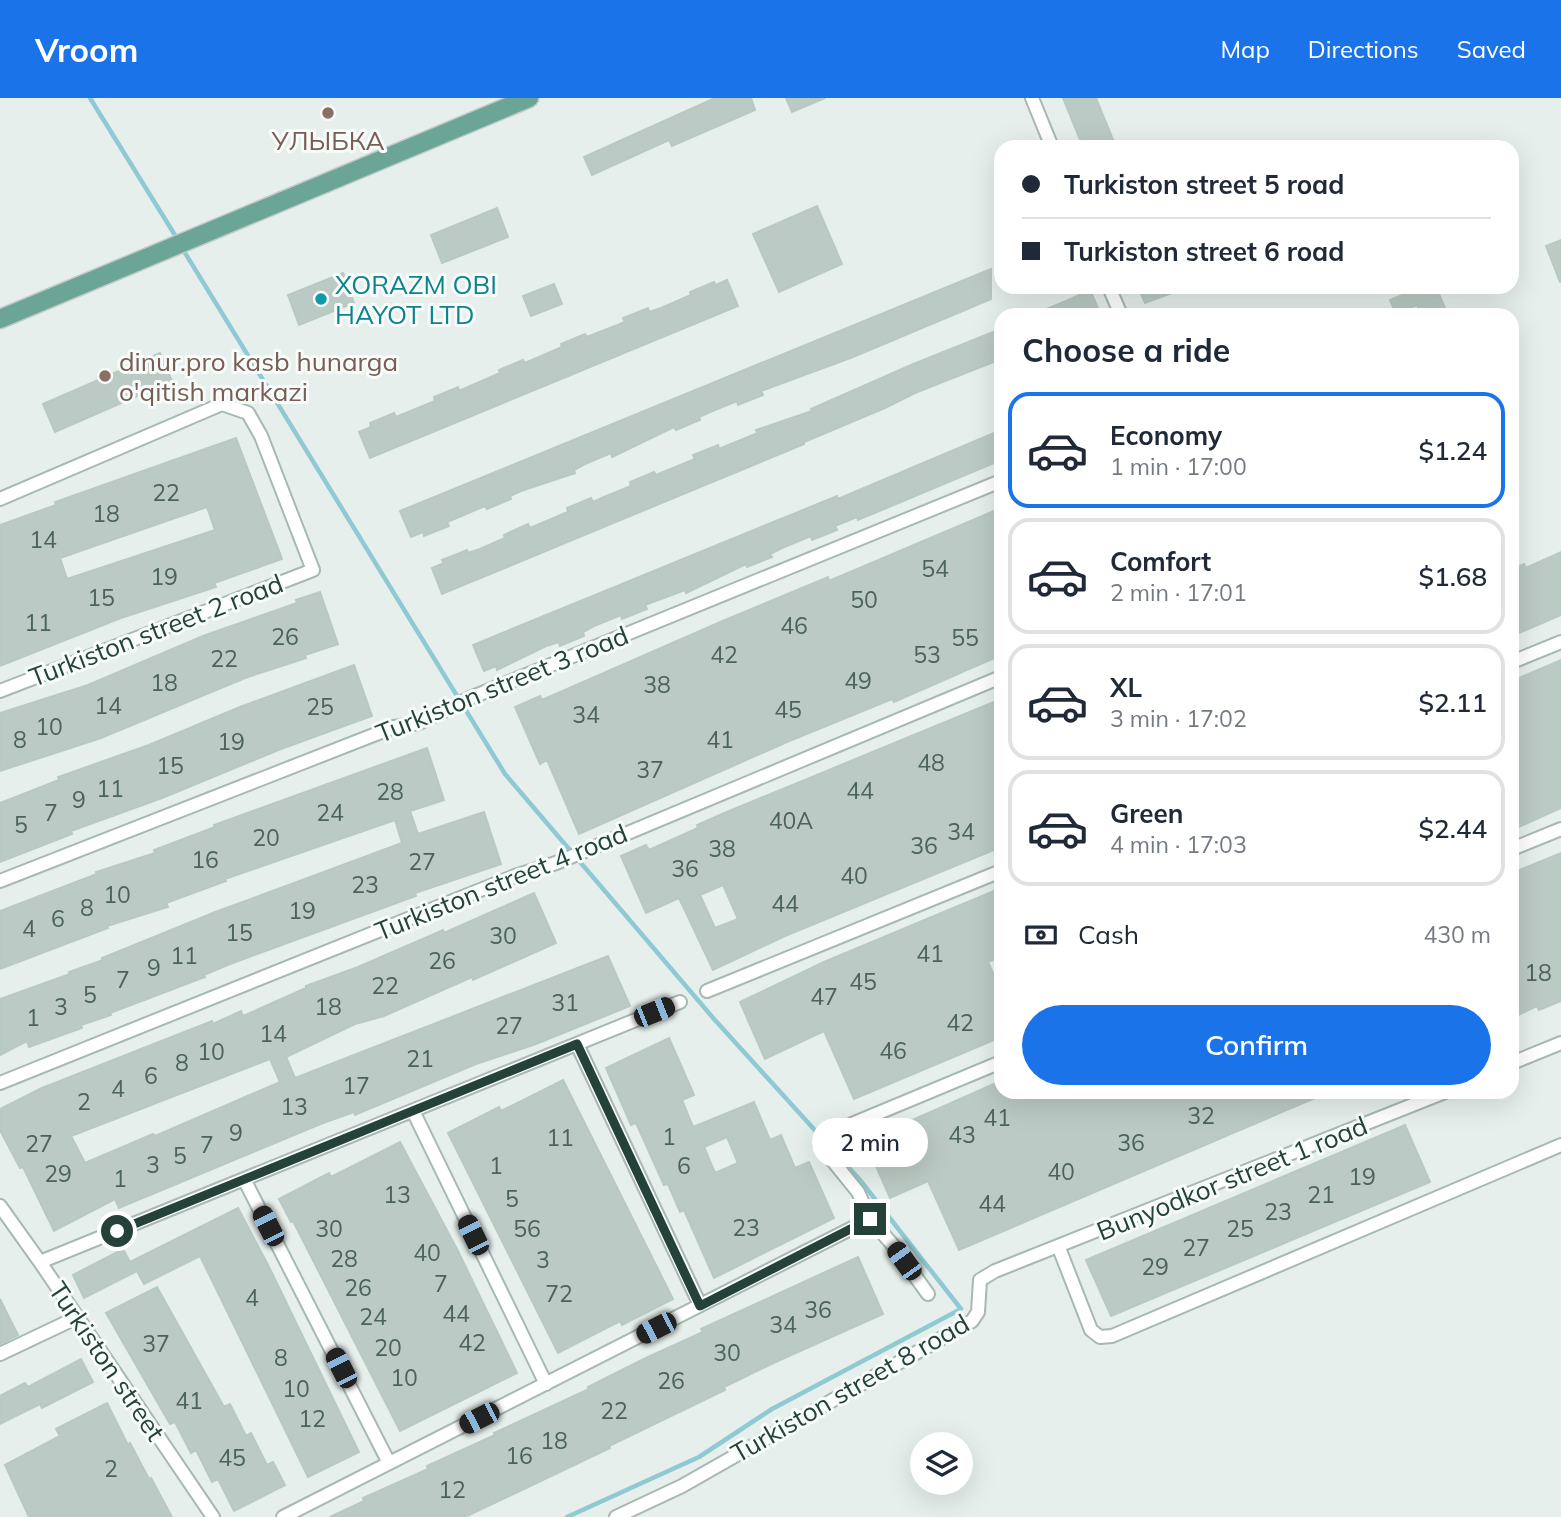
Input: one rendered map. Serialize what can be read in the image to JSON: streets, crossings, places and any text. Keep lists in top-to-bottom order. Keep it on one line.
{"streets":{"street":["Turkiston street 2 road","Turkiston street 3 road","Turkiston street 4 road","Bunyodkor street 1 road","Turkiston street","Turkiston street 8 road"]},"crossings":[["Bunyodkor street 1 road","Turkiston street 8 road"]],"places":["УЛЫБКА","XORAZM OBI HAYOT LTD","dinur.pro kasb hunarga o'qitish markazi"],"house_numbers":["22","18","14","54","19","15","50","11","46","26","55","42","53","22","49","18","38","14","25","45","34","10","8","41","19","48","15","37","11","44","28","9","7","24","40A","5","34","20","36","38","16","27","36","40","23","10","44","8","19","6","4","15","30","41","11","26","9","18","7","45","22","5","47","31","3","18","1","42","27","14","46","10","21","8","6","17","4","2","13","32","41","9","43","1","11","36","27","7","5","3","1","6","40","29","19","1","13","21","5","44","23","23","30","56","25","27","40","28","3","29","7","26","72","4","36","44","24","34","42","37","20","30","8","10","26","10","41","22","12","18","16","45","2","12"],"page":{"header":"Vroom","nav":["Map","Directions","Saved"],"banner":["Turkiston street 5 road","Turkiston street 6 road"],"heading":"Choose a ride","list":[{"name":"Economy","note":"1 min · 17:00","value":"$1.24"},{"name":"Comfort","note":"2 min · 17:01","value":"$1.68"},{"name":"XL","note":"3 min · 17:02","value":"$2.11"},{"name":"Green","note":"4 min · 17:03","value":"$2.44"}],"pay":["Cash","430 m"],"buttons":"Confirm","bubble":"2 min"}}
